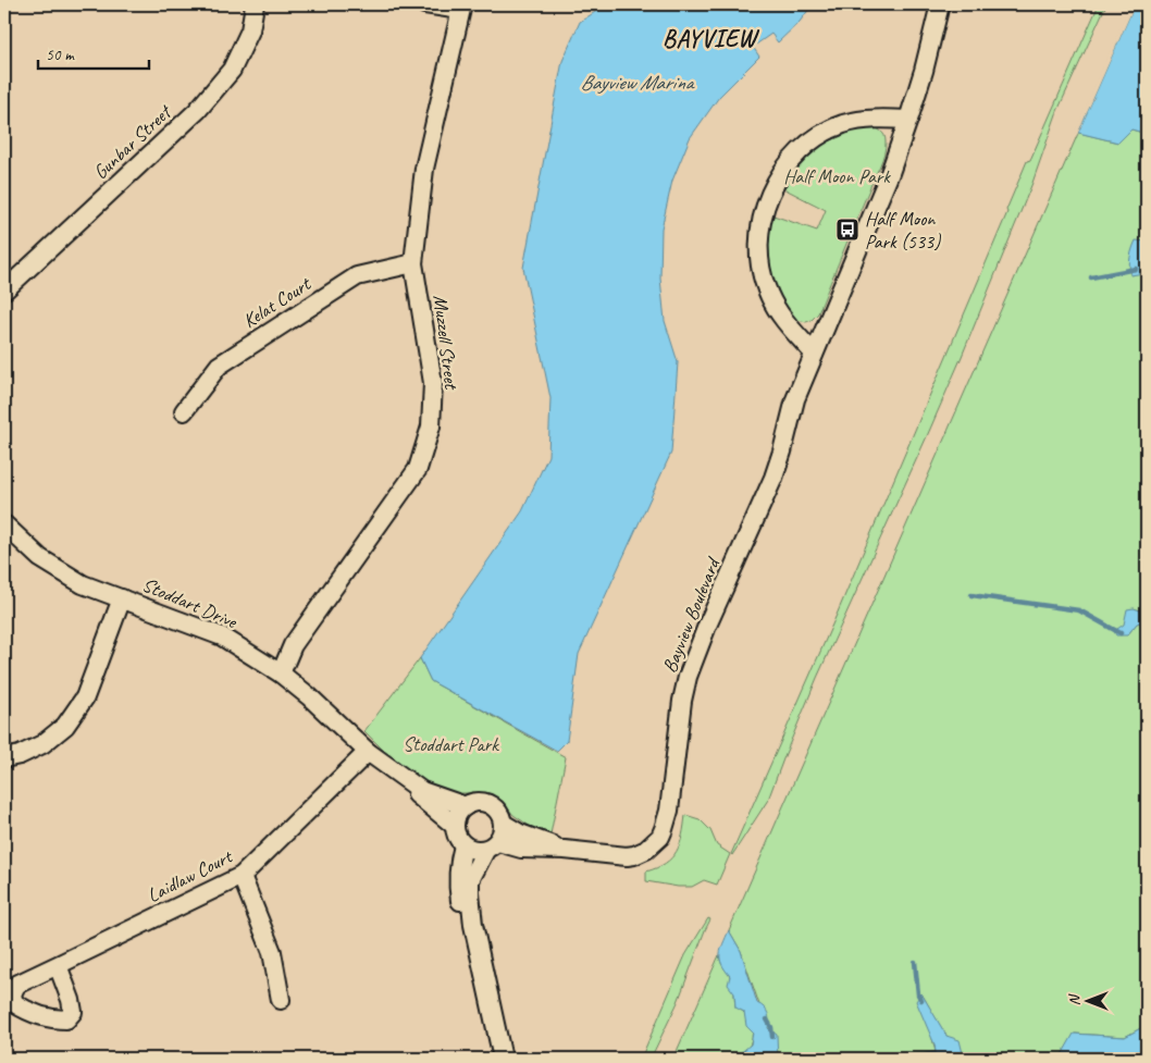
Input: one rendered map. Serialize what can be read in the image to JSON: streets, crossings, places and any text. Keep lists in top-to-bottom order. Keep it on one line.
{"streets":{"street":["Gunbar Street","Kelat Court","Muzzell Street","Stoddart Drive","Bayview Boulevard","Laidlaw Court"]},"crossings":[["Kelat Court","Muzzell Street"],["Muzzell Street","Stoddart Drive"],["Stoddart Drive","Bayview Boulevard"],["Stoddart Drive","Laidlaw Court"]],"districts":["BAYVIEW"],"water":["Bayview Marina"],"parks":["Half Moon Park","Stoddart Park"],"places":{"bus stop":["Half Moon Park (533)"]},"scale_bar":"50 m","north":"left"}
